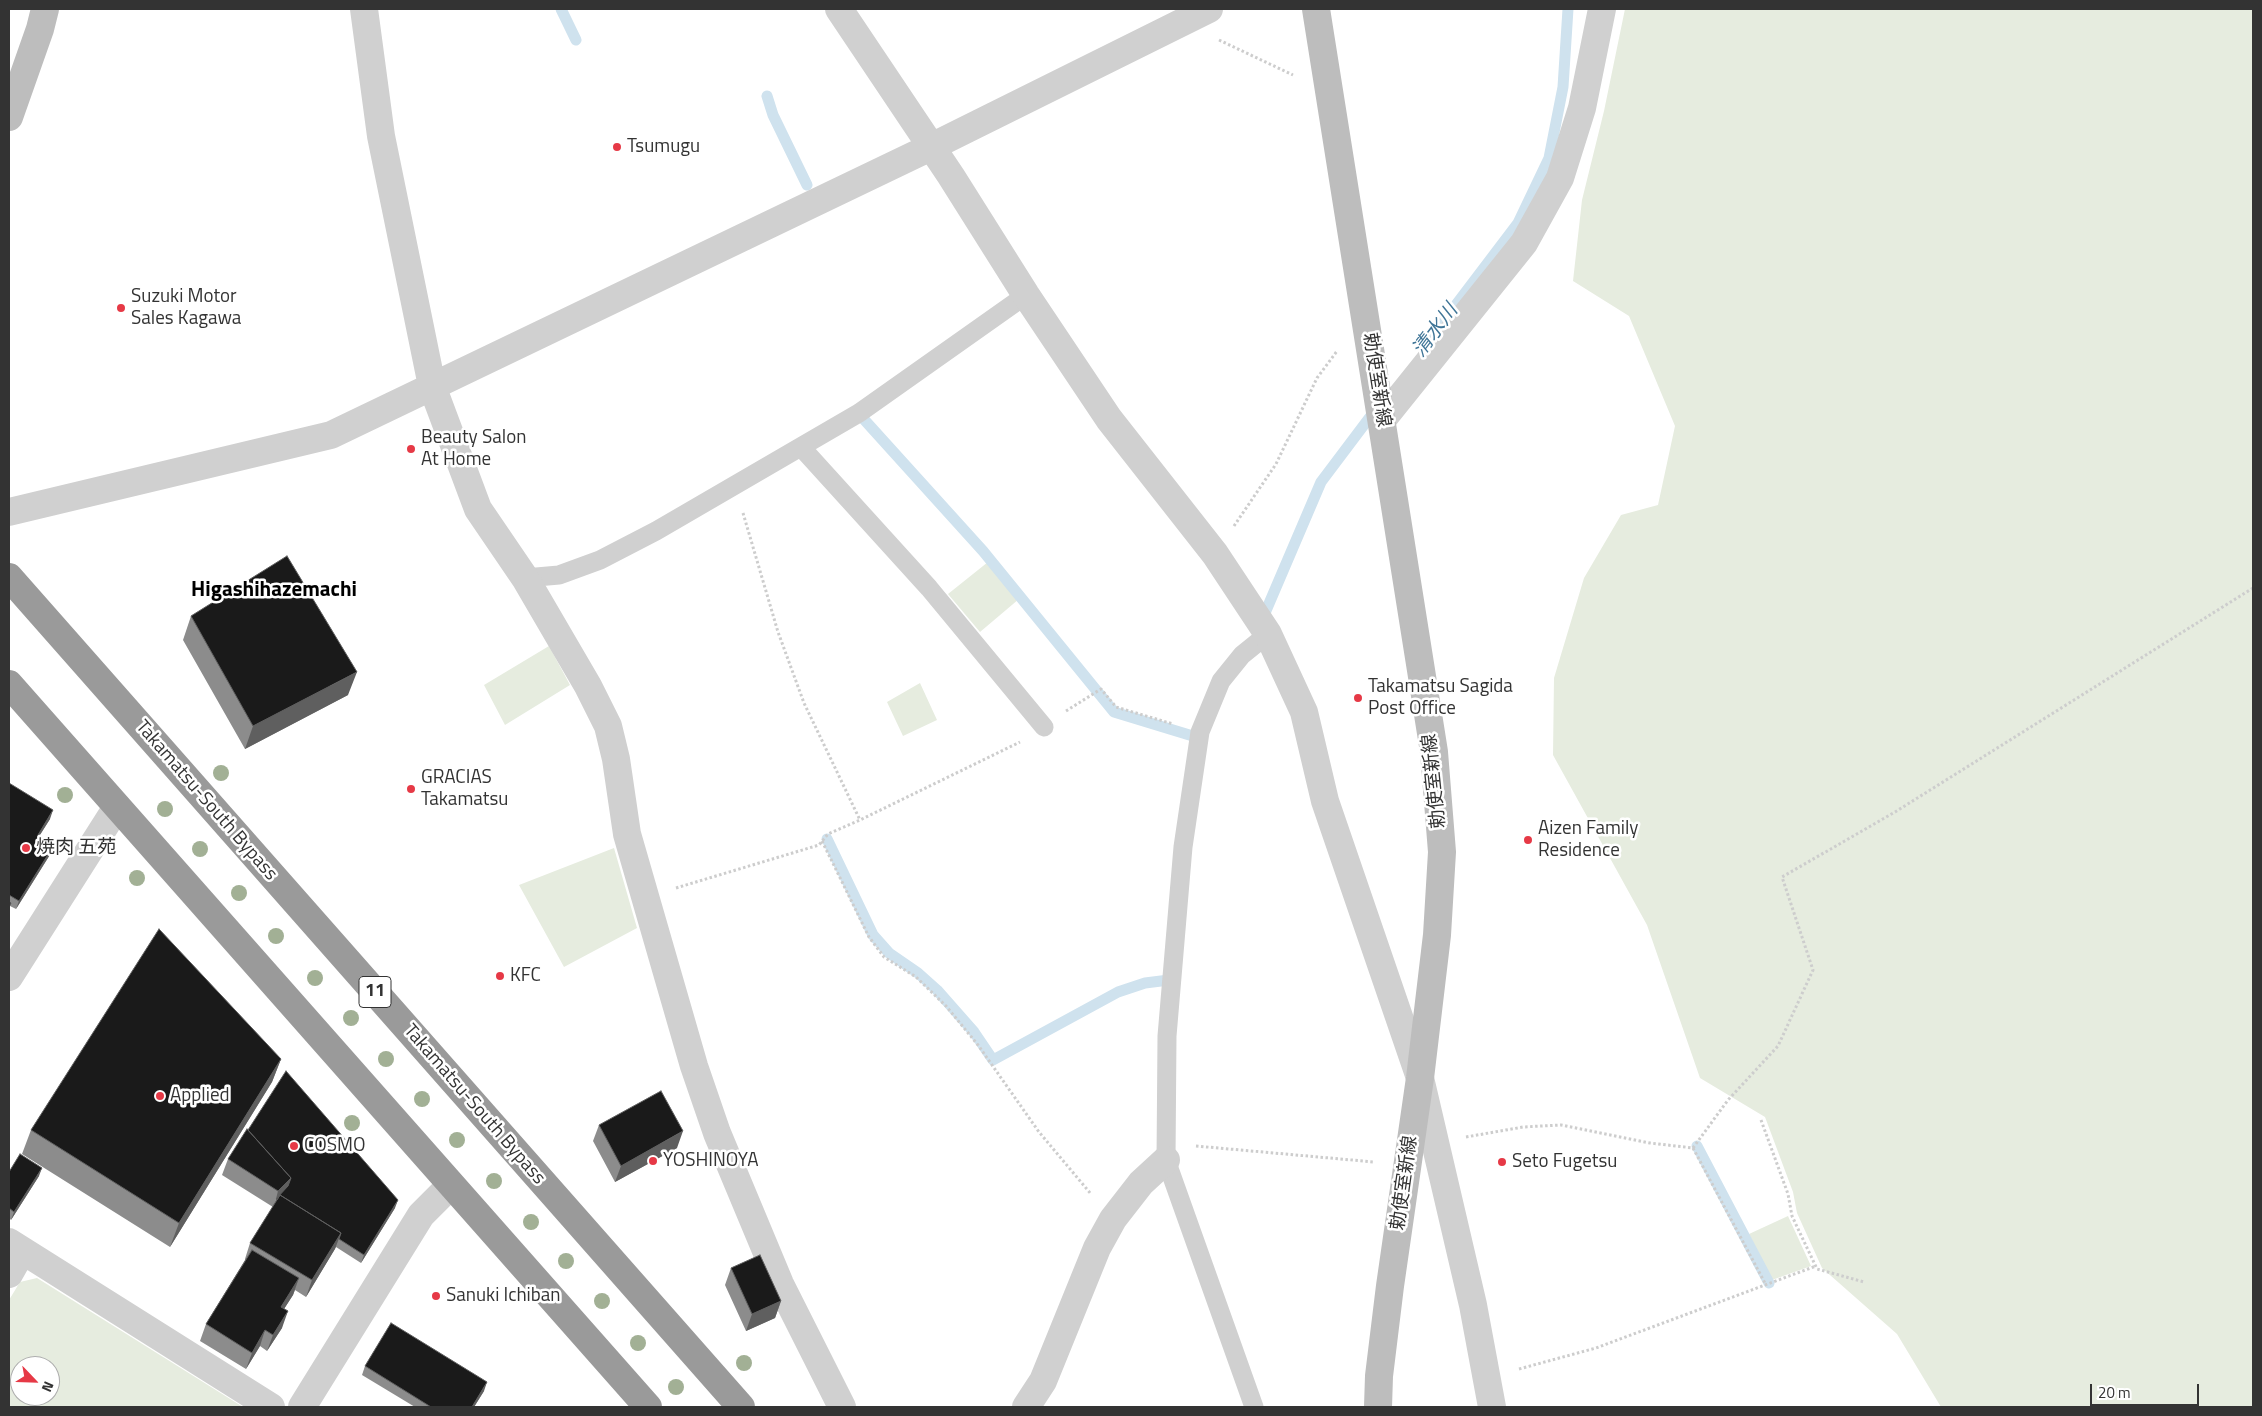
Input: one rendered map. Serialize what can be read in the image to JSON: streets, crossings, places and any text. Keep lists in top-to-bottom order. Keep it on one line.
{"streets":{"highway":["Takamatsu-South Bypass","11"],"main road":["勅使室新線"]},"districts":["Higashihazemachi"],"water":["清水川"],"places":["Tsumugu","Suzuki Motor Sales Kagawa","Beauty Salon At Home","Takamatsu Sagida Post Office","GRACIAS Takamatsu","Aizen Family Residence","焼肉 五苑","KFC","Applied","COSMO","YOSHINOYA","Seto Fugetsu","Sanuki Ichiban"],"scale_bar":"20 m","north":"bottom right"}
